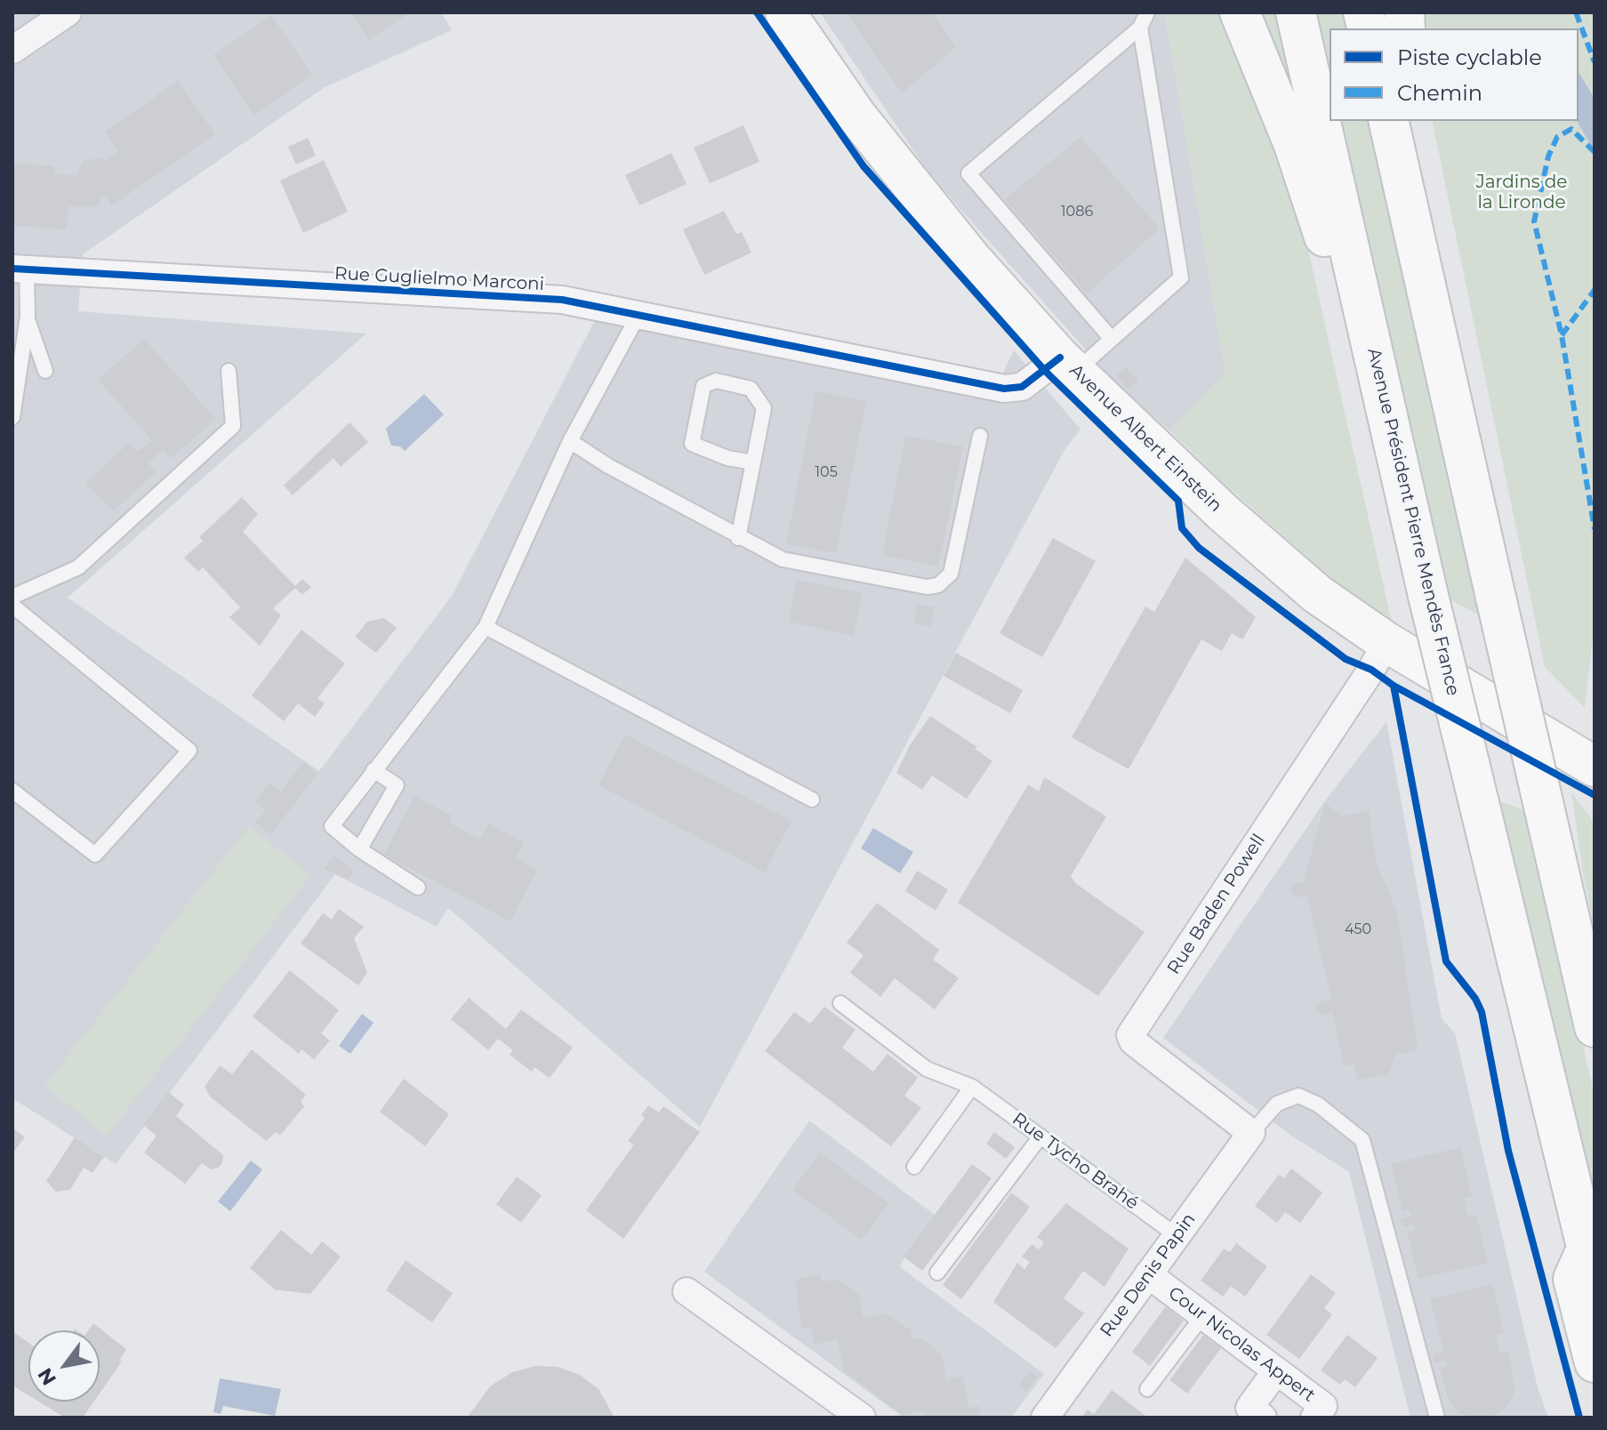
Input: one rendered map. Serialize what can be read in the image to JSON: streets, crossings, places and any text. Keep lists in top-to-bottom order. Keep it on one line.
{"streets":{"main road":["Avenue Albert Einstein","Avenue Président Pierre Mendès France"],"street":["Rue Guglielmo Marconi","Rue Baden Powell","Rue Denis Papin","Cour Nicolas Appert"],"lane":["Rue Tycho Brahé"]},"crossings":[["Rue Guglielmo Marconi","Avenue Albert Einstein"],["Avenue Albert Einstein","Rue Baden Powell"],["Rue Baden Powell","Rue Denis Papin"],["Rue Tycho Brahé","Rue Denis Papin"],["Rue Denis Papin","Cour Nicolas Appert"]],"parks":["Jardins de la Lironde"],"house_numbers":["1086","105","450"],"legend":["Piste cyclable","Chemin"],"north":"bottom left"}
